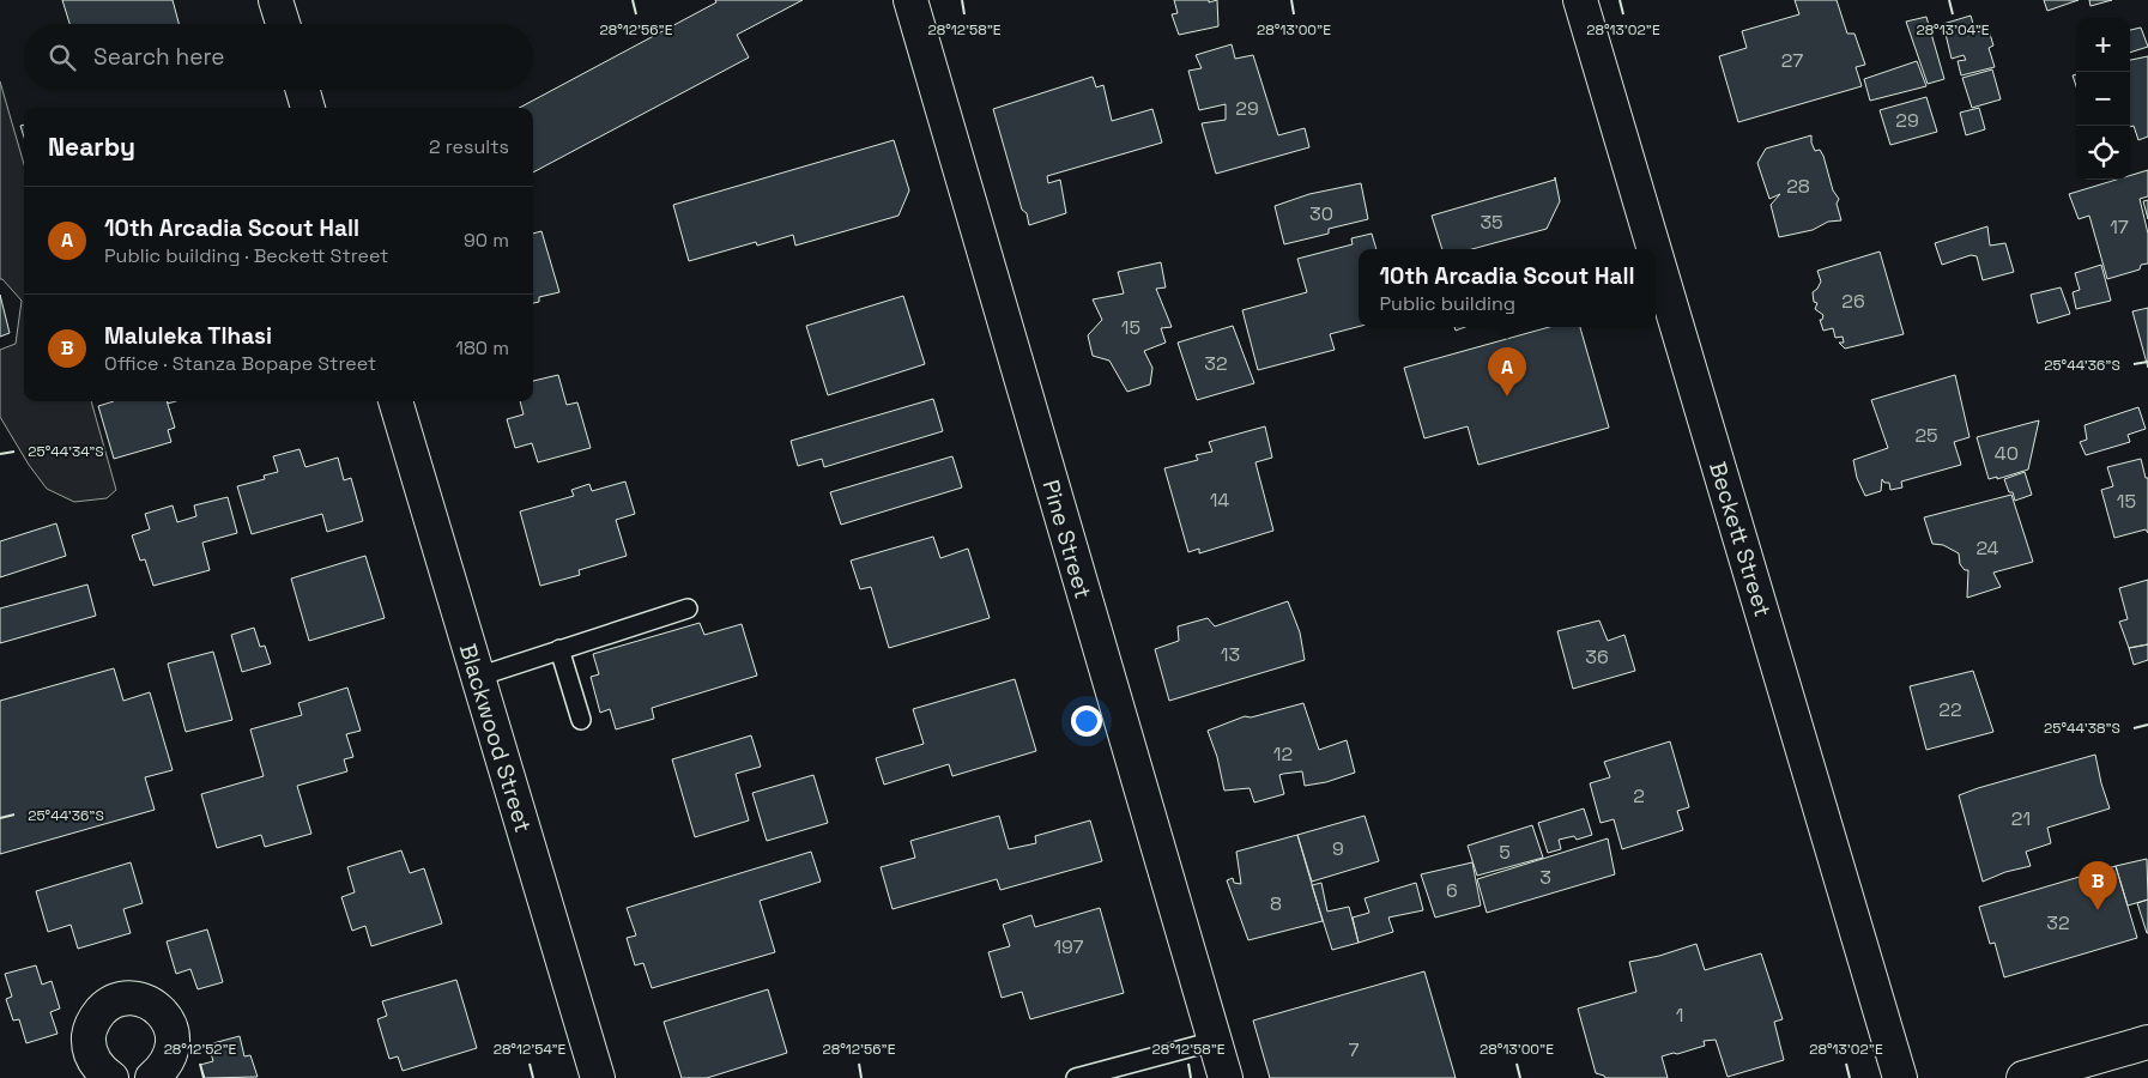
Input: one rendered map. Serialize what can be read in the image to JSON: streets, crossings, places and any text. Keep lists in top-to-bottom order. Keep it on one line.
{"streets":{"street":["Pine Street","Beckett Street","Blackwood Street"]},"house_numbers":["27","29","29","28","30","35","17","26","15","32","25","40","14","15","24","13","36","22","12","2","21","9","5","3","6","8","32","197","1","7"],"page":{"map_buttons":["+","−"],"search":"Search here","heading":["Nearby","2 results"],"list":[{"mark":"A","name":"10th Arcadia Scout Hall","note":"Public building · Beckett Street","value":"90 m"},{"mark":"B","name":"Maluleka Tlhasi","note":"Office · Stanza Bopape Street","value":"180 m"}],"popup":["10th Arcadia Scout Hall","Public building"],"pins":["A","B"]},"coordinates":["28°12'56\"E","28°12'58\"E","28°13'00\"E","28°13'02\"E","28°13'04\"E","25°44'36\"S","25°44'34\"S","25°44'38\"S","28°12'52\"E","28°12'54\"E"]}
